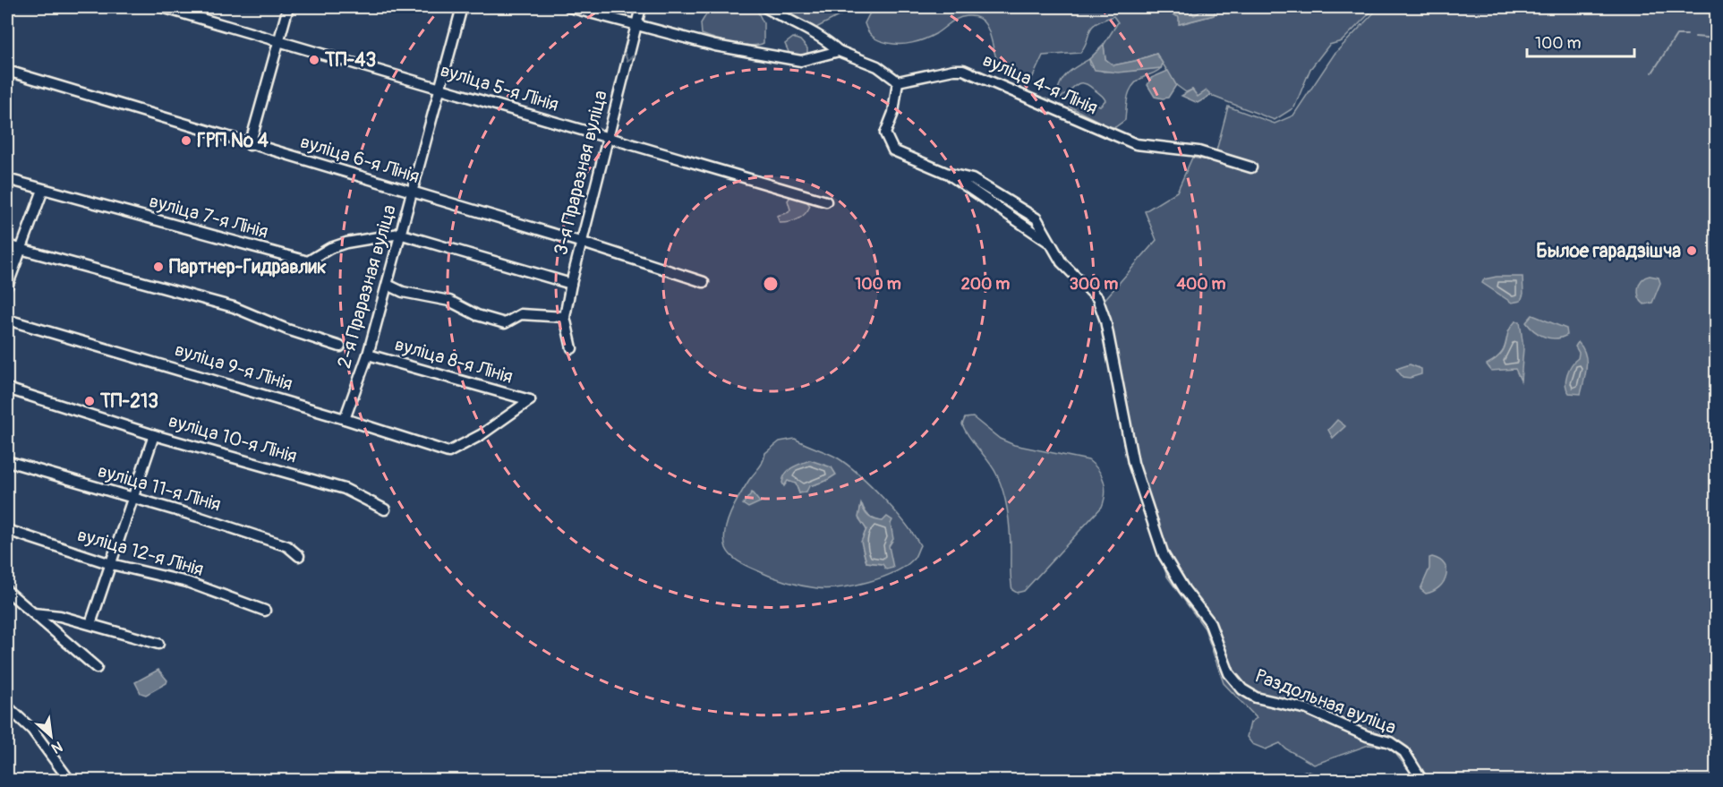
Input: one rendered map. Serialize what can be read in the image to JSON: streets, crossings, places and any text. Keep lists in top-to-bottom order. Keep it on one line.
{"streets":{"street":["вуліца 4-я Лінія","вуліца 5-я Лінія","вуліца 6-я Лінія","3-я Праразная вуліца","вуліца 7-я Лінія","2-я Праразная вуліца","вуліца 8-я Лінія","вуліца 9-я Лінія","вуліца 10-я Лінія","вуліца 11-я Лінія","вуліца 12-я Лінія","Раздольная вуліца"]},"crossings":[["вуліца 4-я Лінія","Раздольная вуліца"],["вуліца 5-я Лінія","3-я Праразная вуліца"],["вуліца 5-я Лінія","2-я Праразная вуліца"],["вуліца 6-я Лінія","3-я Праразная вуліца"],["вуліца 6-я Лінія","2-я Праразная вуліца"],["вуліца 7-я Лінія","2-я Праразная вуліца"],["2-я Праразная вуліца","вуліца 8-я Лінія"],["2-я Праразная вуліца","вуліца 9-я Лінія"],["вуліца 8-я Лінія","вуліца 9-я Лінія"]],"places":["ТП-43","ГРП № 4","Былое гарадзішча","Партнер-Гидравлик","ТП-213"],"scale_bar":"100 m","north":"bottom right","rings":["100 m","200 m","300 m","400 m"]}
